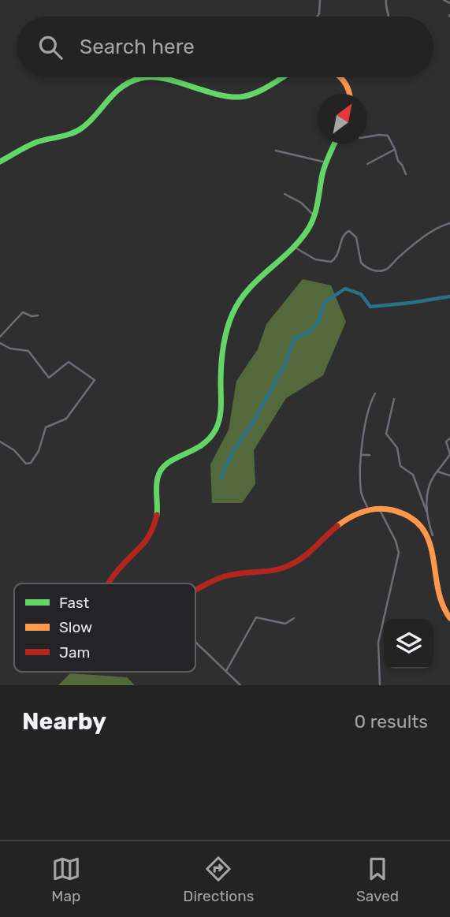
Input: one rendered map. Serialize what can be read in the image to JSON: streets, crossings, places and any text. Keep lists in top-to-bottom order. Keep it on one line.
{"legend":["Fast","Slow","Jam"],"north":"top right","page":{"search":"Search here","heading":["Nearby","0 results"],"nav":["Map","Directions","Saved"]}}
